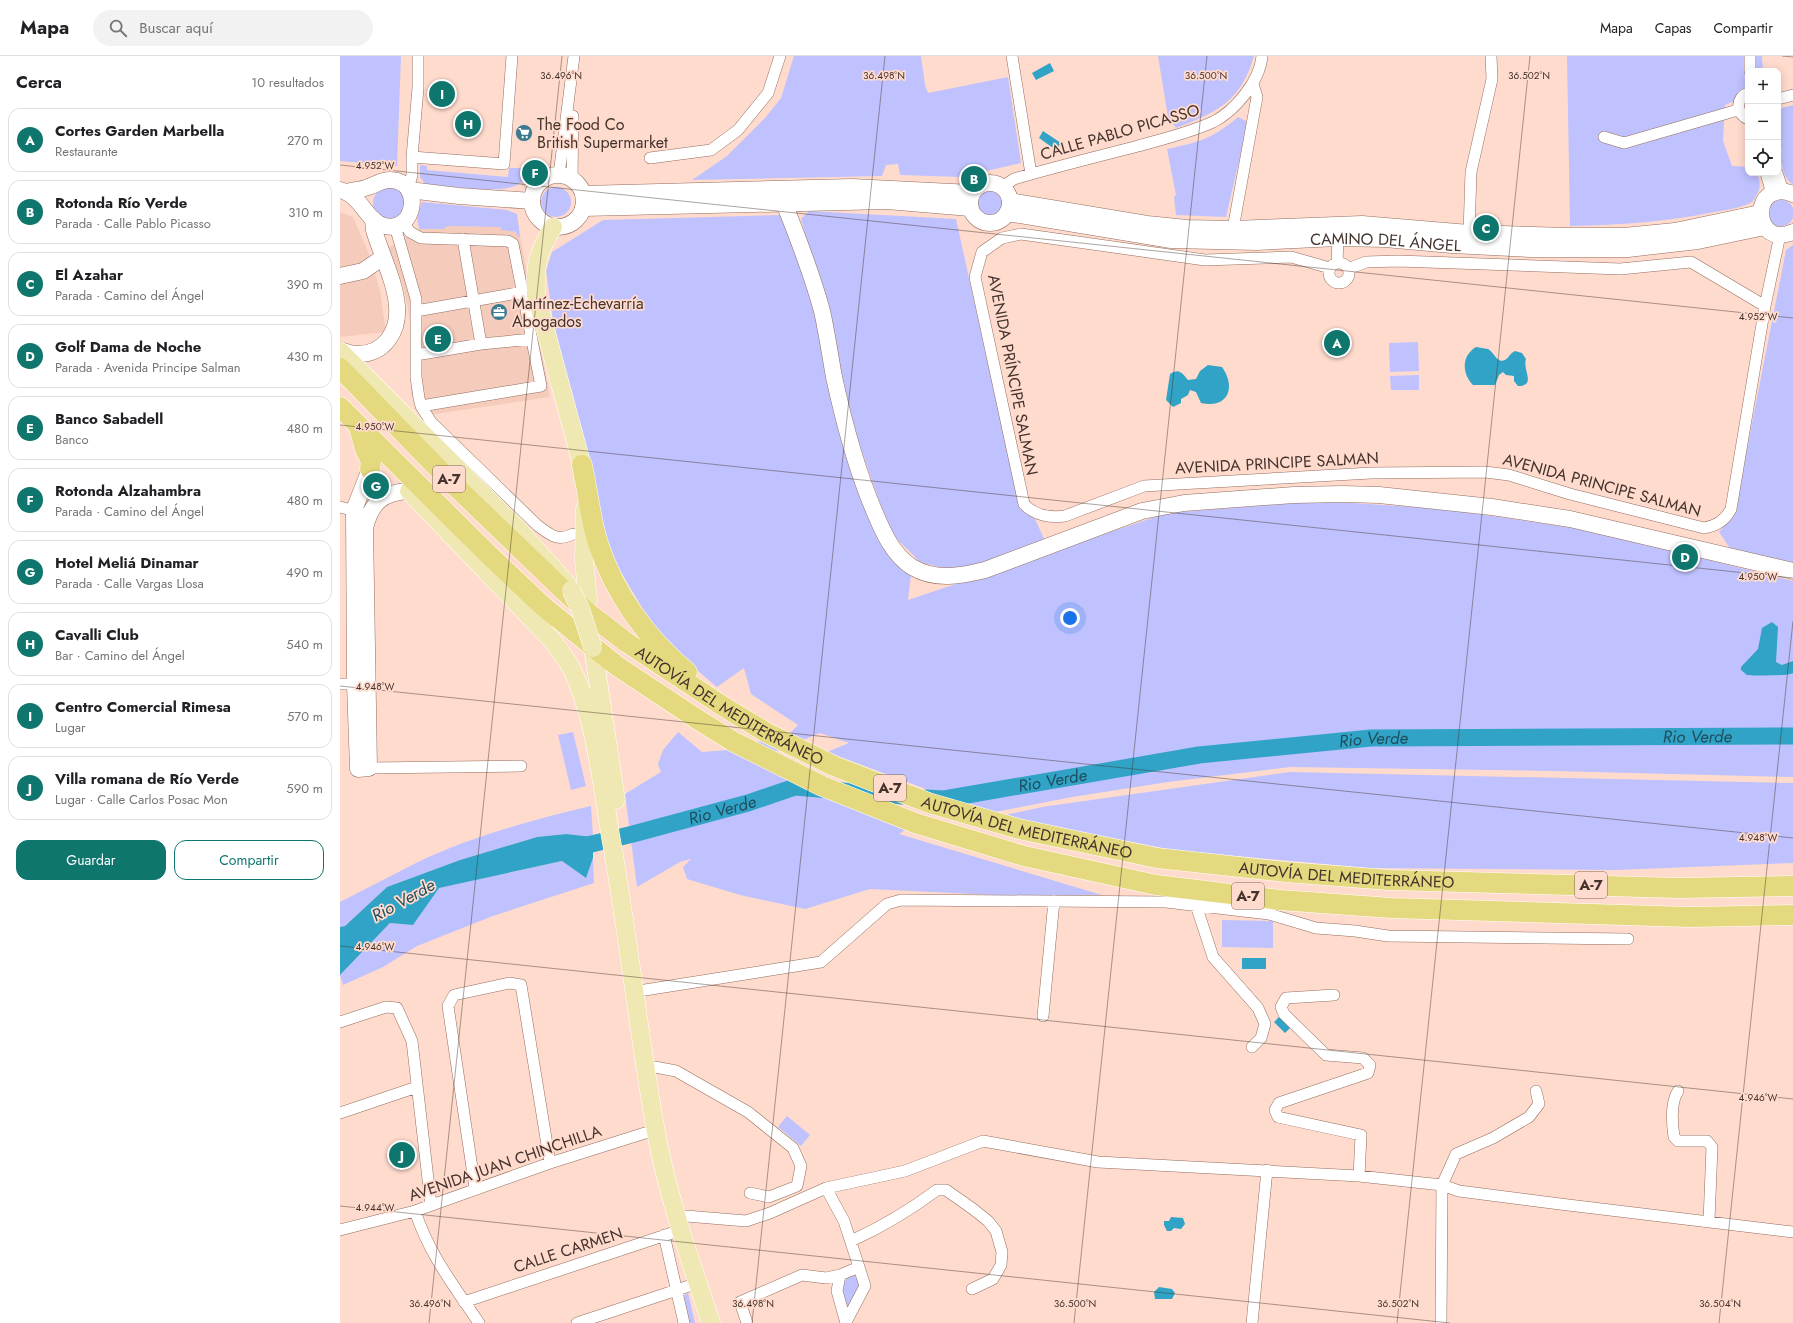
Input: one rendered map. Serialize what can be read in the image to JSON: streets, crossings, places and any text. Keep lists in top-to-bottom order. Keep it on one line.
{"streets":{"highway":["A-7","AUTOVÍA DEL MEDITERRÁNEO"],"street":["CALLE PABLO PICASSO","CAMINO DEL ÁNGEL","AVENIDA PRÍNCIPE SALMAN","AVENIDA PRINCIPE SALMAN","AVENIDA JUAN CHINCHILLA","CALLE CARMEN"]},"crossings":[["CALLE PABLO PICASSO","CAMINO DEL ÁNGEL"],["AVENIDA PRÍNCIPE SALMAN","AVENIDA PRINCIPE SALMAN"]],"water":["Rio Verde"],"places":{"supermarket":["The Food Co British Supermarket"],"office":["Martínez-Echevarría Abogados"]},"page":{"header":"Mapa","search":"Buscar aquí","nav":["Mapa","Capas","Compartir"],"heading":["Cerca","10 resultados"],"map_buttons":["+","−"],"pins":["I","H","F","B","C","E","A","G","D","J"],"list":[{"mark":"A","name":"Cortes Garden Marbella","note":"Restaurante","value":"270 m"},{"mark":"B","name":"Rotonda Río Verde","note":"Parada · Calle Pablo Picasso","value":"310 m"},{"mark":"C","name":"El Azahar","note":"Parada · Camino del Ángel","value":"390 m"},{"mark":"D","name":"Golf Dama de Noche","note":"Parada · Avenida Principe Salman","value":"430 m"},{"mark":"E","name":"Banco Sabadell","note":"Banco","value":"480 m"},{"mark":"F","name":"Rotonda Alzahambra","note":"Parada · Camino del Ángel","value":"480 m"},{"mark":"G","name":"Hotel Meliá Dinamar","note":"Parada · Calle Vargas Llosa","value":"490 m"},{"mark":"H","name":"Cavalli Club","note":"Bar · Camino del Ángel","value":"540 m"},{"mark":"I","name":"Centro Comercial Rimesa","note":"Lugar","value":"570 m"},{"mark":"J","name":"Villa romana de Río Verde","note":"Lugar · Calle Carlos Posac Mon","value":"590 m"}],"buttons":["Guardar","Compartir"]},"coordinates":["36.496°N","36.498°N","36.500°N","36.502°N","4.952°W","4.950°W","4.948°W","4.946°W","4.944°W","36.504°N"]}
